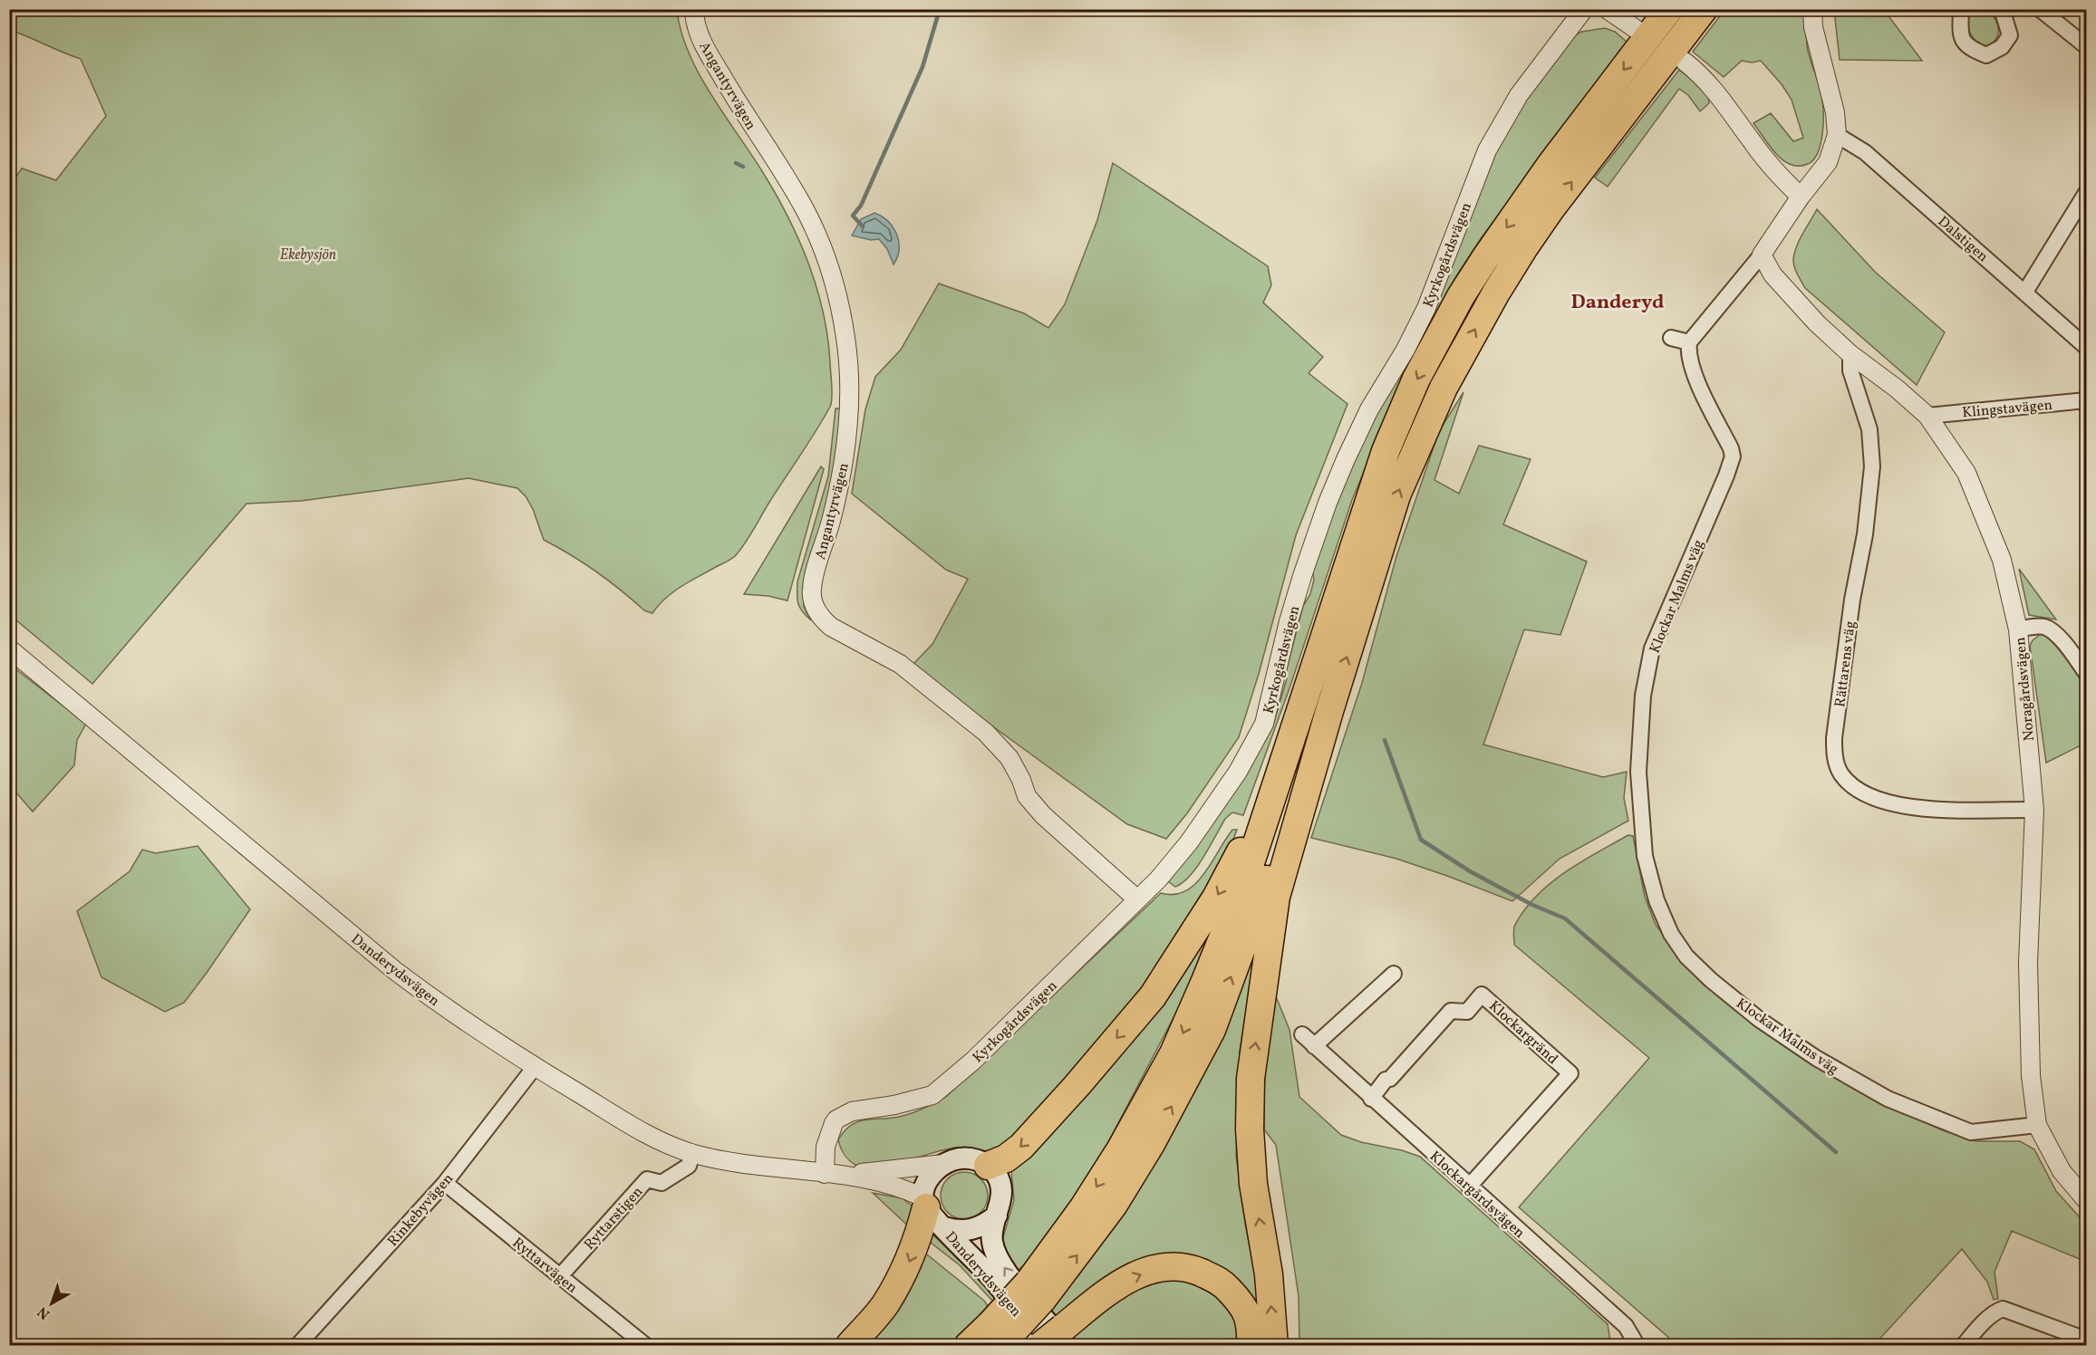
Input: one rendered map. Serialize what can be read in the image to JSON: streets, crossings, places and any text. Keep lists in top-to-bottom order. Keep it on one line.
{"streets":{"main road":["Danderydsvägen"],"street":["Angantyrvägen","Dalstigen","Kyrkogårdsvägen","Klingstavägen","Klockar Malms väg","Rättarens väg","Noragårdsvägen","Klockargränd","Klockargårdsvägen","Rinkebyvägen","Ryttarstigen","Ryttarvägen"]},"crossings":[["Angantyrvägen","Kyrkogårdsvägen"],["Kyrkogårdsvägen","Danderydsvägen"],["Klingstavägen","Noragårdsvägen"],["Klockar Malms väg","Noragårdsvägen"],["Rättarens väg","Noragårdsvägen"],["Danderydsvägen","Rinkebyvägen"],["Danderydsvägen","Ryttarstigen"],["Klockargränd","Klockargårdsvägen"],["Rinkebyvägen","Ryttarvägen"],["Ryttarstigen","Ryttarvägen"]],"districts":["Danderyd"],"parks":["Ekebysjön"],"north":"bottom left"}
